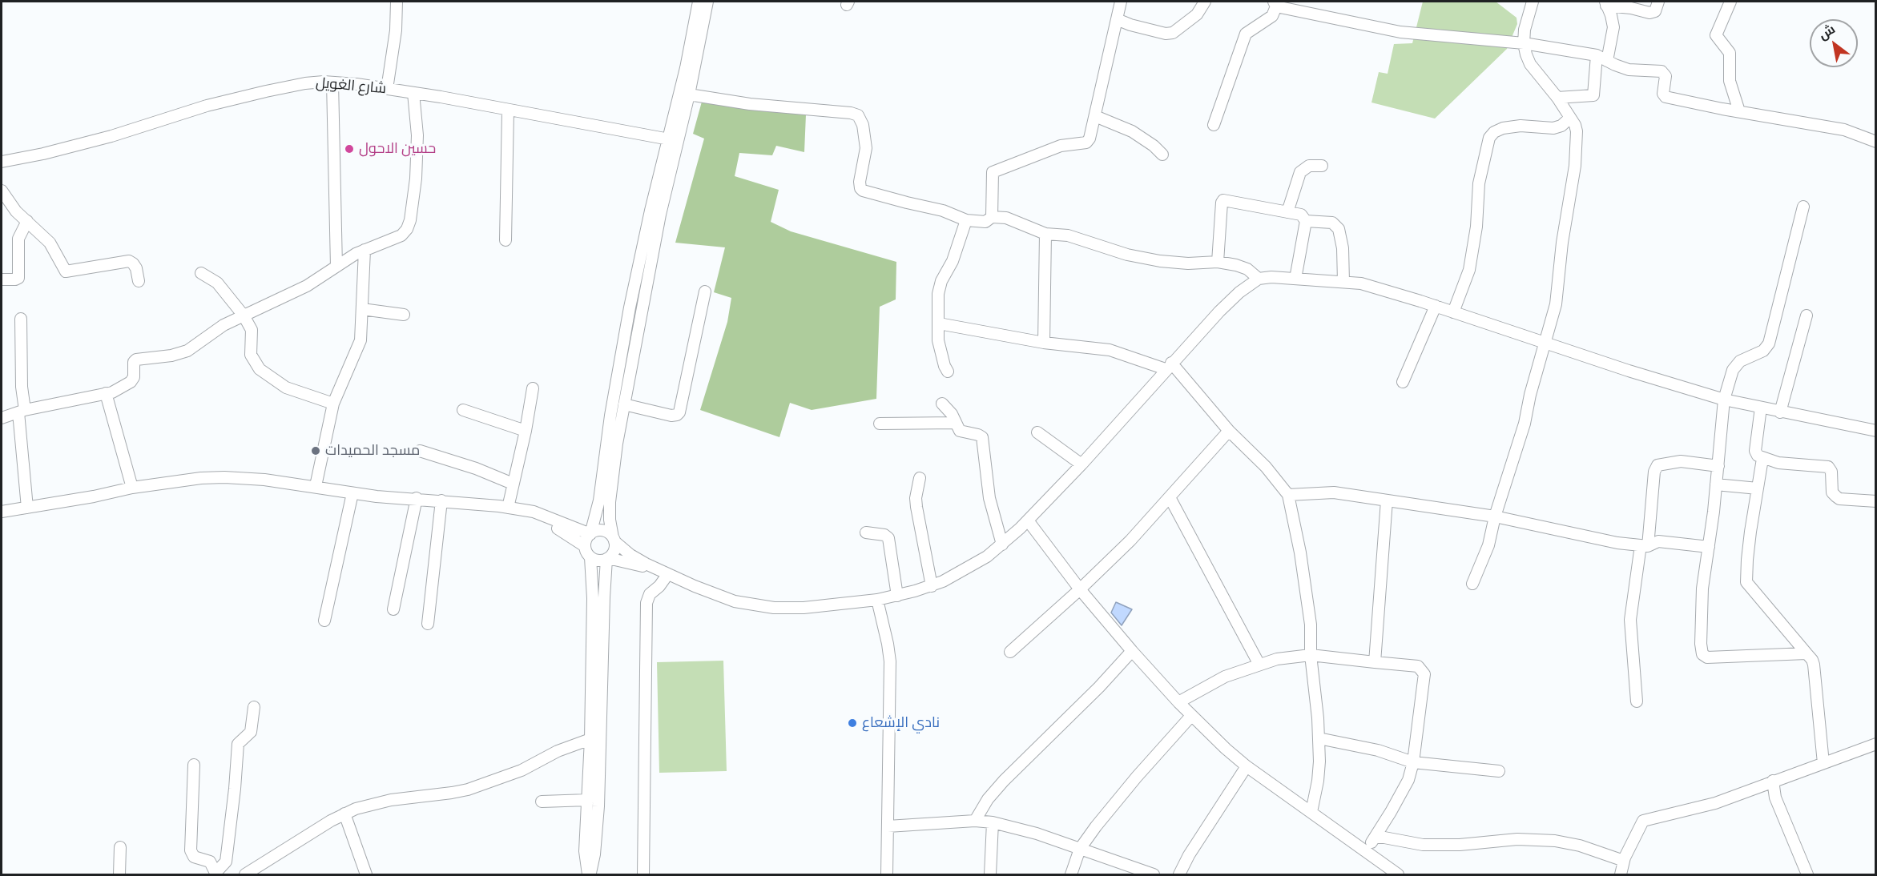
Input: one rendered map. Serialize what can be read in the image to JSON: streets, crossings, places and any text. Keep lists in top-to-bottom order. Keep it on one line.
{"streets":{"street":["شارع الغويل"]},"places":["حسين الاحول","مسجد الحميدات","نادي الإشعاع"],"north":"top left"}
